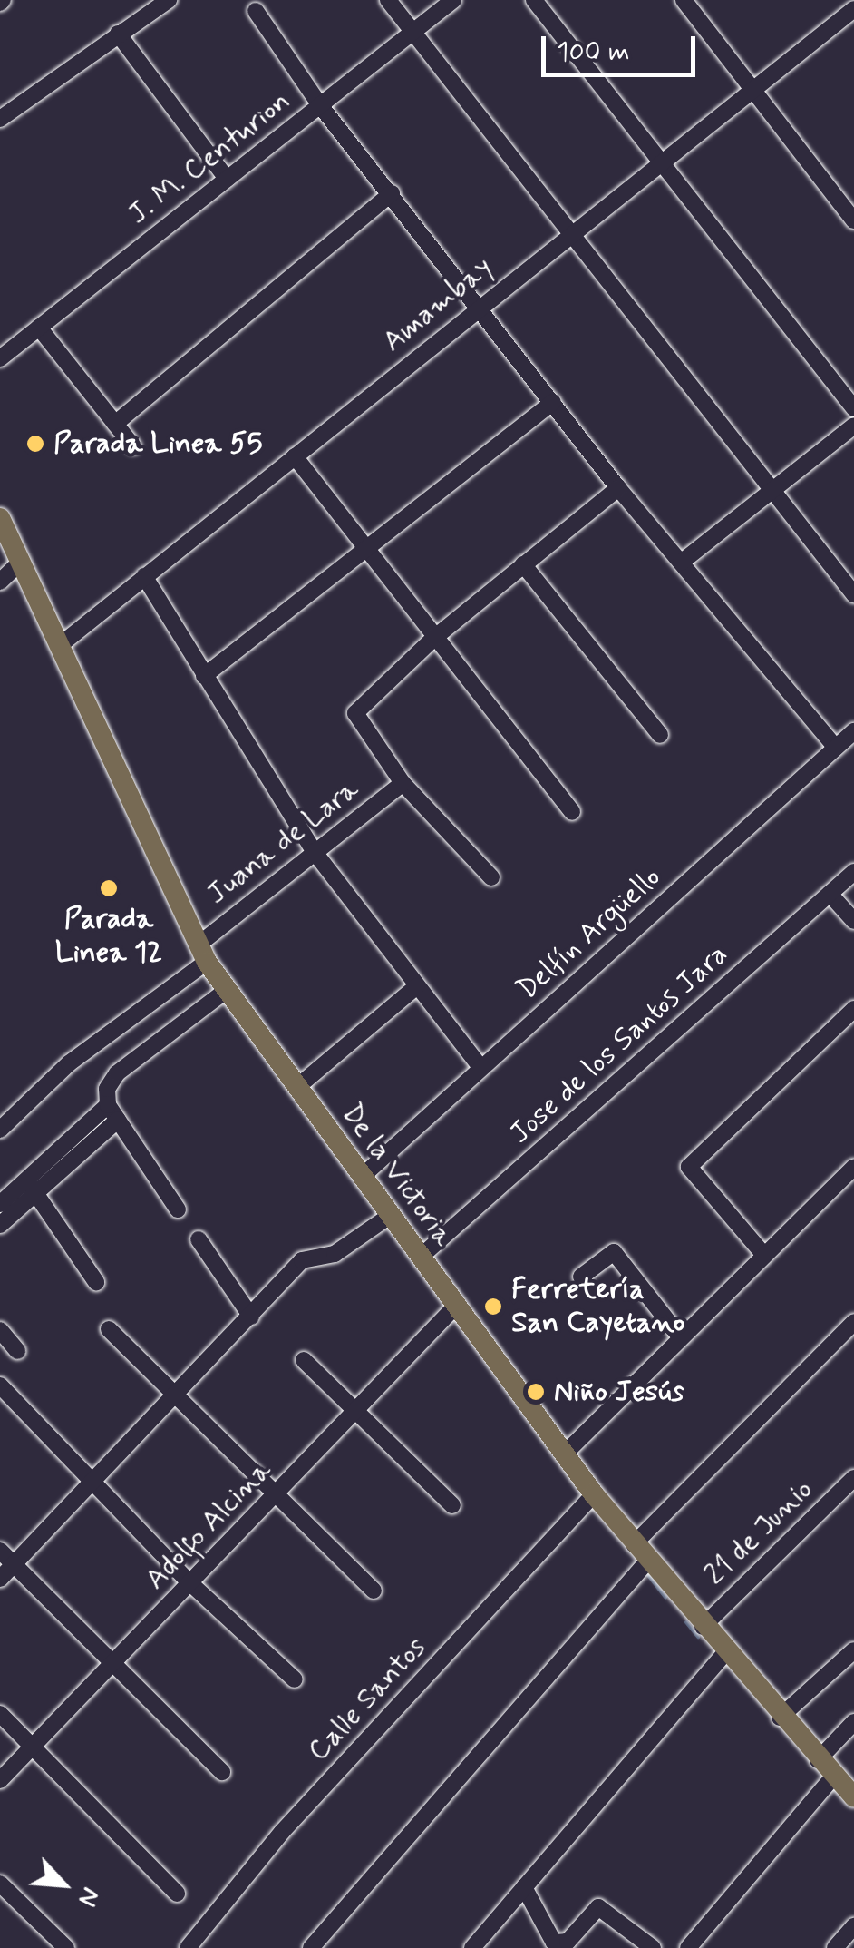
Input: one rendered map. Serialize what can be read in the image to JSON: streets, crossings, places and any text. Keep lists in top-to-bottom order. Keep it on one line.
{"streets":{"main road":["De la Victoria"],"street":["J. M. Centurion","Amambay","Juana de Lara","Delfín Argüello","Jose de los Santos Jara","Adolfo Alcina","21 de Junio","Calle Santos"]},"crossings":[["Amambay","De la Victoria"],["Juana de Lara","De la Victoria"],["Delfín Argüello","De la Victoria"],["Jose de los Santos Jara","De la Victoria"],["De la Victoria","Adolfo Alcina"],["De la Victoria","21 de Junio"],["De la Victoria","Calle Santos"]],"places":["Parada Linea 55","Parada Linea 12","Ferretería San Cayetano","Niño Jesús"],"scale_bar":"100 m","north":"bottom right"}
